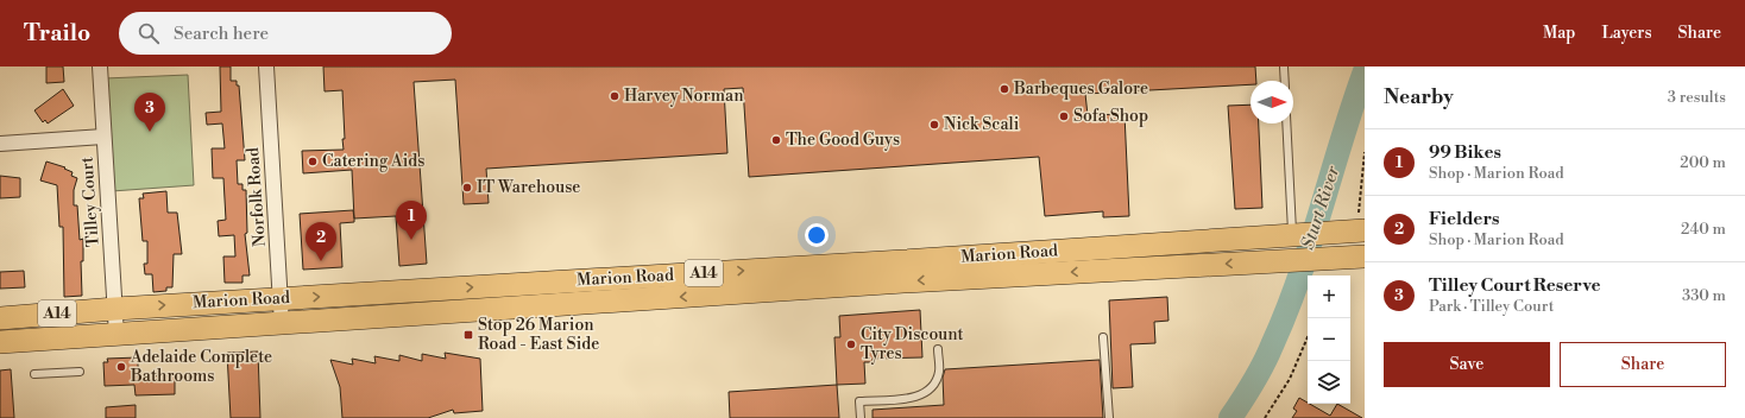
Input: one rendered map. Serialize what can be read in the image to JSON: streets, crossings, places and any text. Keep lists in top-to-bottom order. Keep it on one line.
{"streets":{"main road":["Marion Road","A14"],"street":["Norfolk Road","Tilley Court"]},"crossings":[["Norfolk Road","Marion Road"],["Tilley Court","Marion Road"]],"water":["Sturt River"],"places":{"other":["Barbeques Galore","Harvey Norman","Sofa Shop","Nick Scali","The Good Guys","Catering Aids","IT Warehouse","City Discount Tyres","Adelaide Complete Bathrooms"],"transit":["Stop 26 Marion Road - East Side"]},"north":"right","page":{"header":"Trailo","search":"Search here","nav":["Map","Layers","Share"],"heading":["Nearby","3 results"],"pins":["3","1","2"],"list":[{"mark":"1","name":"99 Bikes","note":"Shop · Marion Road","value":"200 m"},{"mark":"2","name":"Fielders","note":"Shop · Marion Road","value":"240 m"},{"mark":"3","name":"Tilley Court Reserve","note":"Park · Tilley Court","value":"330 m"}],"map_buttons":["+","−"],"buttons":["Save","Share"]}}
